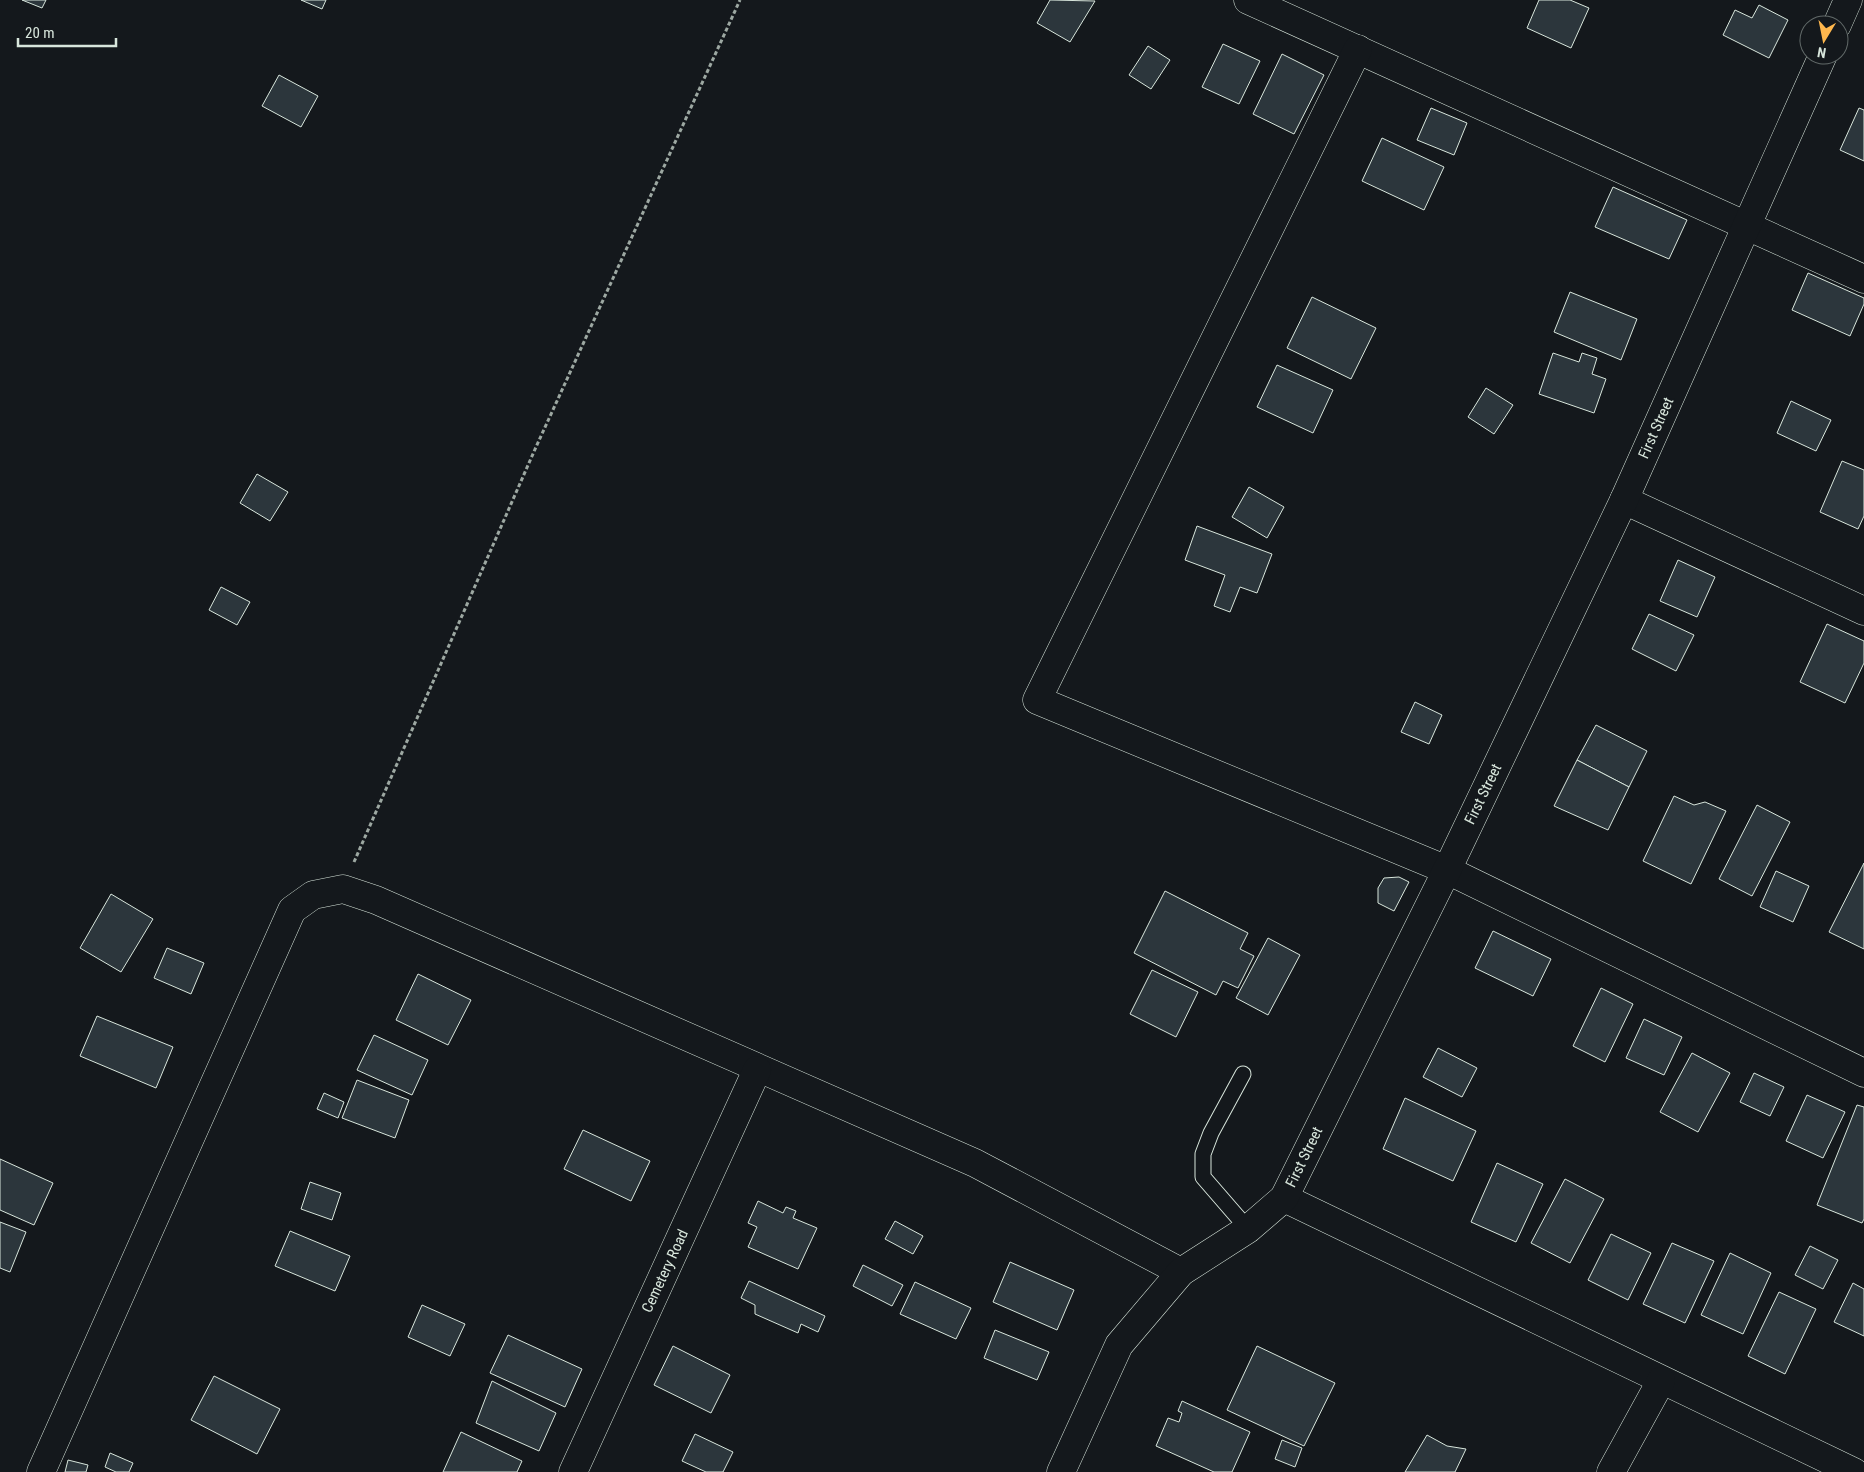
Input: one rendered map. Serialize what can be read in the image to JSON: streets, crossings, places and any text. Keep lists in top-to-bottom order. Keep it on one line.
{"streets":{"street":["First Street","Cemetery Road"]},"scale_bar":"20 m","north":"bottom"}
